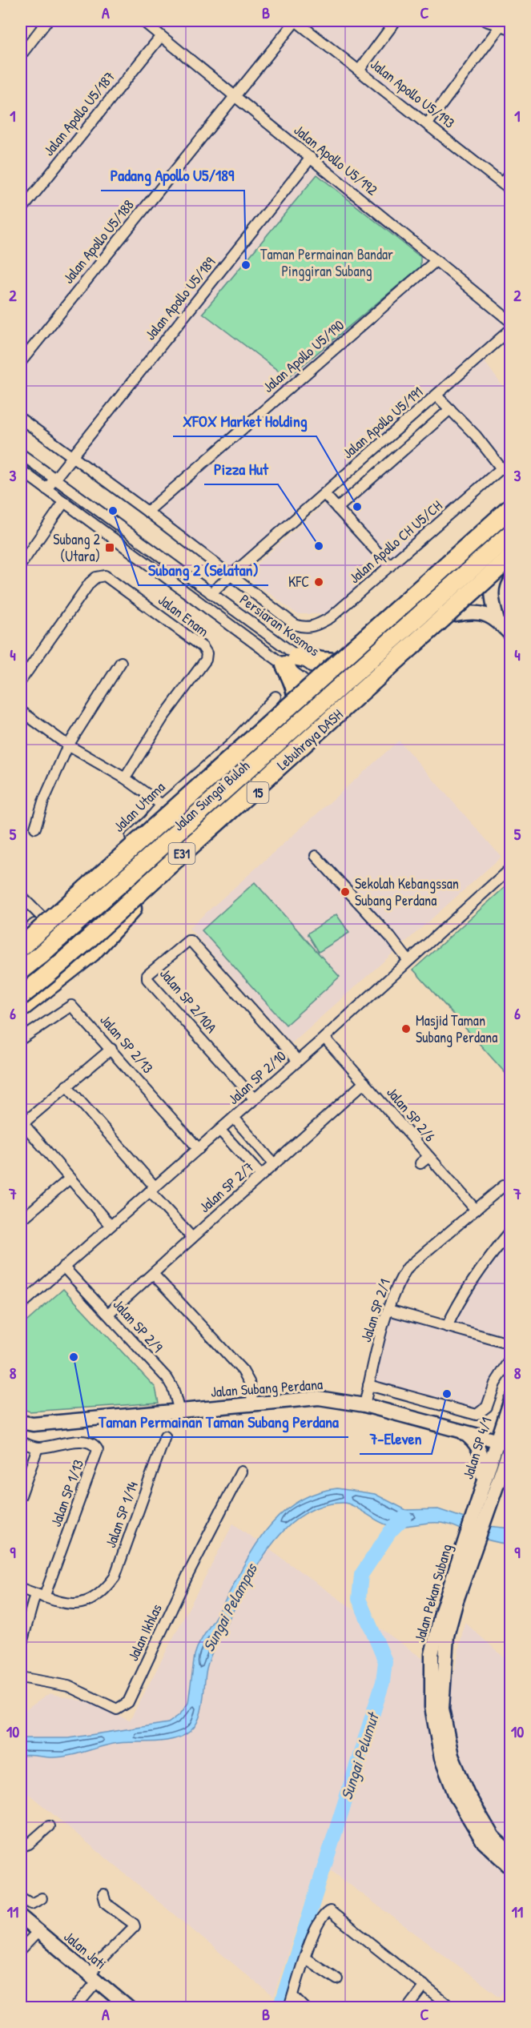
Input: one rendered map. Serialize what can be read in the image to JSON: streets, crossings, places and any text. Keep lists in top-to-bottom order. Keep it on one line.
{"streets":{"highway":["Lebuhraya DASH","15","Jalan Sungai Buloh","E31"],"main road":["Jalan Subang Perdana","Jalan SP 4/1","Jalan Pekan Subang","Jalan Jati"],"street":["Jalan Apollo U5/193","Jalan Apollo U5/187","Jalan Apollo U5/192","Jalan Apollo U5/188","Jalan Apollo U5/189","Jalan Apollo U5/190","Jalan Apollo U5/191","Jalan Apollo CH U5/CH","Jalan Enam","Persiaran Kosmos","Jalan Utama","Jalan SP 2/10A","Jalan SP 2/13","Jalan SP 2/10","Jalan SP 2/6","Jalan SP 2/7","Jalan SP 2/1","Jalan SP 2/9","Jalan SP 1/13","Jalan SP 1/14","Jalan Ikhlas"]},"crossings":[["Jalan Apollo U5/193","Jalan Apollo U5/188"],["Jalan Apollo U5/187","Jalan Apollo U5/192"],["Jalan Apollo U5/192","Jalan Apollo U5/188"],["Jalan Apollo U5/192","Jalan Apollo U5/189"],["Jalan Apollo U5/192","Jalan Apollo U5/190"],["Jalan Apollo U5/189","Persiaran Kosmos"],["Jalan Apollo U5/191","Jalan Apollo CH U5/CH"],["Jalan Apollo U5/191","Persiaran Kosmos"],["Persiaran Kosmos","Jalan Sungai Buloh"],["Lebuhraya DASH","Jalan Sungai Buloh"],["Jalan SP 2/10A","Jalan SP 2/10"],["Jalan SP 2/13","Jalan SP 2/10"],["Jalan SP 2/10","Jalan SP 2/6"],["Jalan SP 2/10","Jalan SP 2/9"],["Jalan SP 2/6","Jalan SP 2/7"],["Jalan SP 2/6","Jalan SP 2/1"],["Jalan SP 2/7","Jalan SP 2/9"],["Jalan SP 2/1","Jalan Subang Perdana"],["Jalan SP 2/9","Jalan Subang Perdana"],["Jalan Subang Perdana","Jalan SP 4/1"],["Jalan SP 4/1","Jalan Pekan Subang"],["Jalan SP 1/13","Jalan SP 1/14"]],"water":["Sungai Pelampas","Sungai Pelumut"],"parks":["Taman Permainan Bandar Pinggiran Subang"],"places":{"other":["Padang Apollo U5/189","XFOX Market Holding","Subang 2 (Selatan)","Pizza Hut","KFC","Sekolah Kebangssan Subang Perdana","Masjid Taman Subang Perdana","Taman Permainan Taman Subang Perdana","7-Eleven"],"transit":["Subang 2 (Utara)"]},"grid":{"columns":["A","B","C"],"rows":["1","2","3","4","5","6","7","8","9","10","11"]}}
